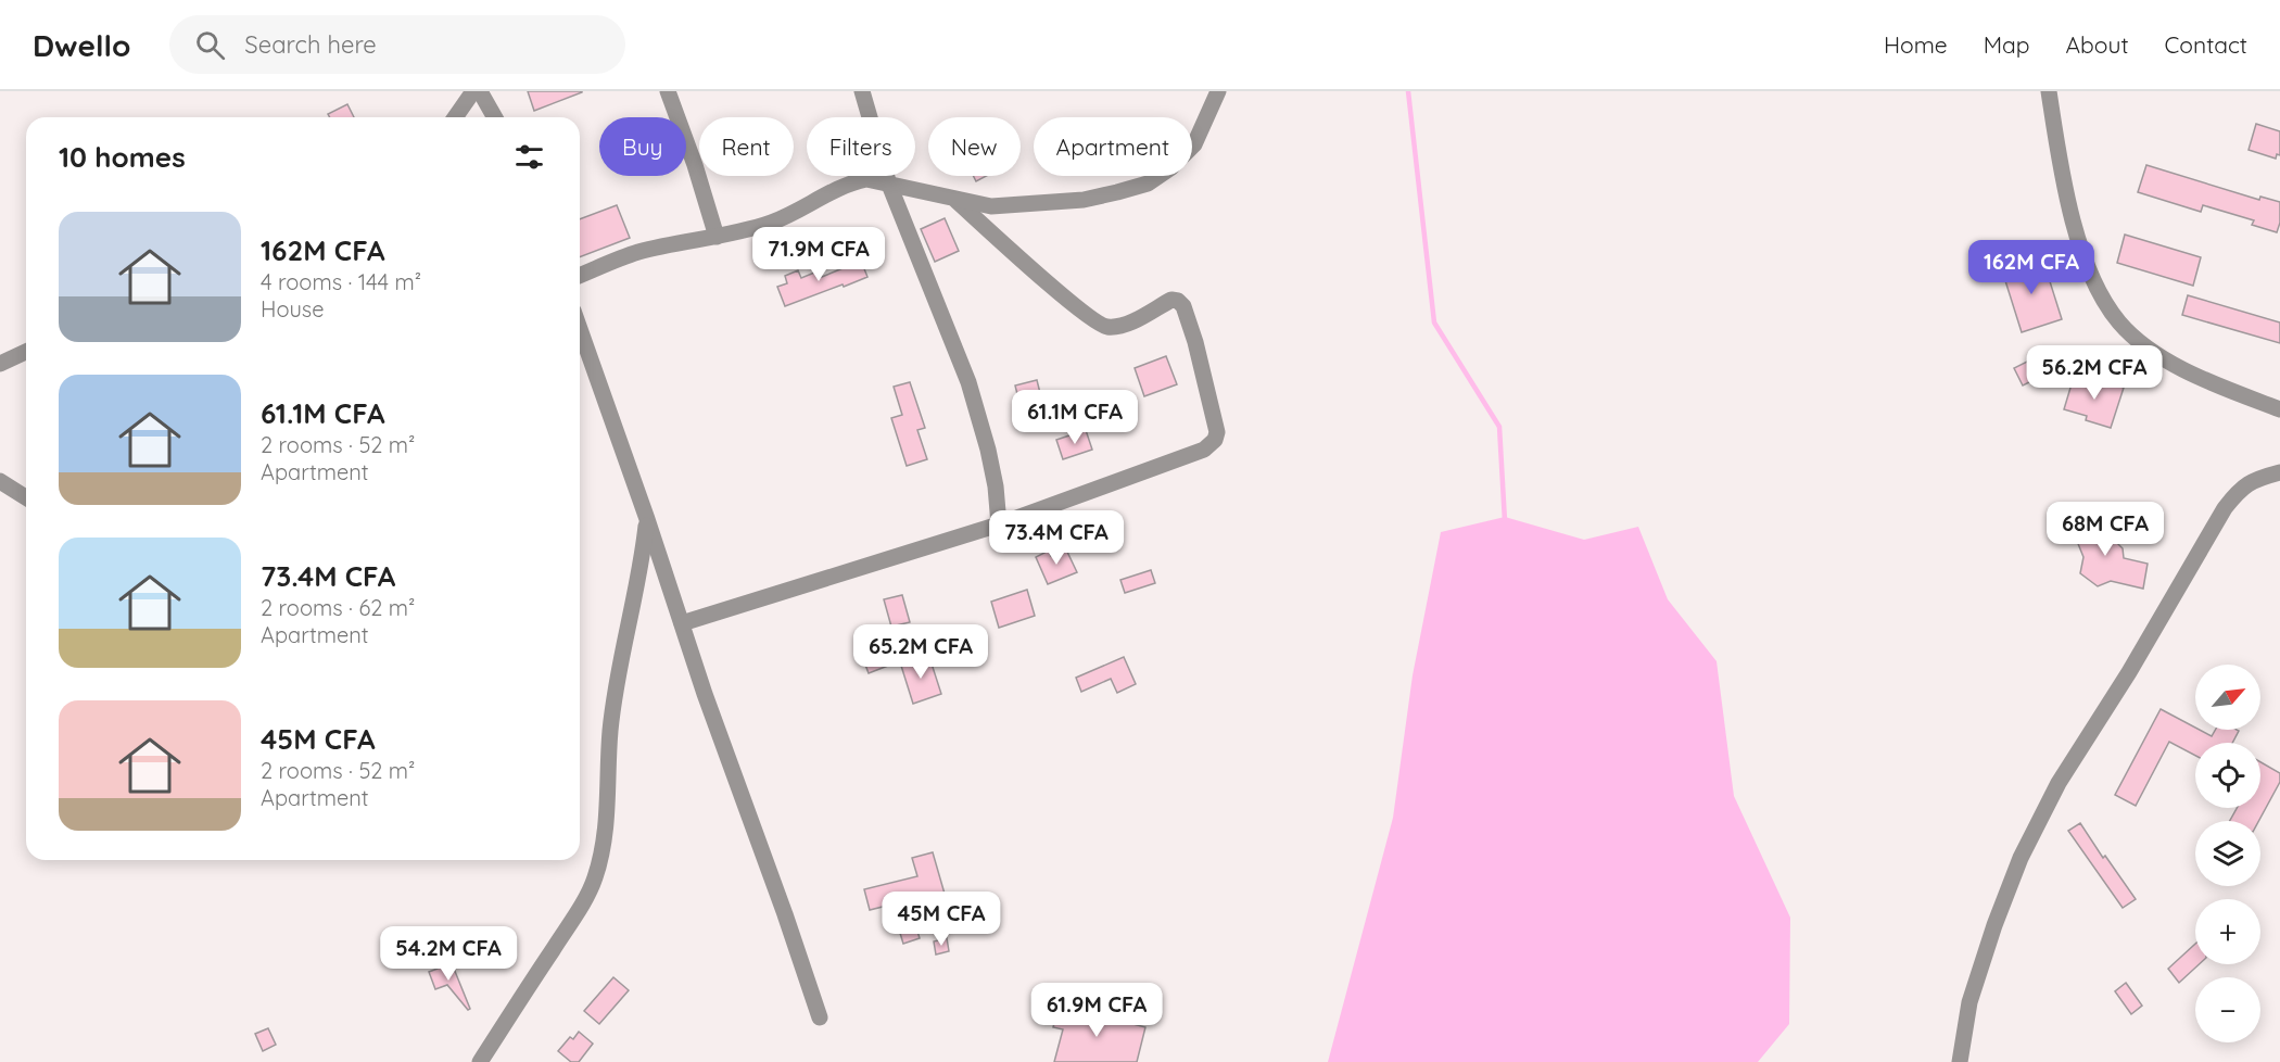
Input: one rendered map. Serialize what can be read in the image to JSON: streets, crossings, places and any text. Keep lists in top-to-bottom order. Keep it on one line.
{"north":"top right","page":{"header":"Dwello","search":"Search here","nav":["Home","Map","About","Contact"],"chip":["Buy","Rent","Filters","New","Apartment"],"heading":"10 homes","list":[{"name":"162M CFA","note":"4 rooms · 144 m² · House"},{"name":"61.1M CFA","note":"2 rooms · 52 m² · Apartment"},{"name":"73.4M CFA","note":"2 rooms · 62 m² · Apartment"},{"name":"45M CFA","note":"2 rooms · 52 m² · Apartment"}],"price":["71.9M CFA","162M CFA","56.2M CFA","61.1M CFA","68M CFA","73.4M CFA","65.2M CFA","45M CFA","54.2M CFA","61.9M CFA"],"map_buttons":["+","−"]}}
